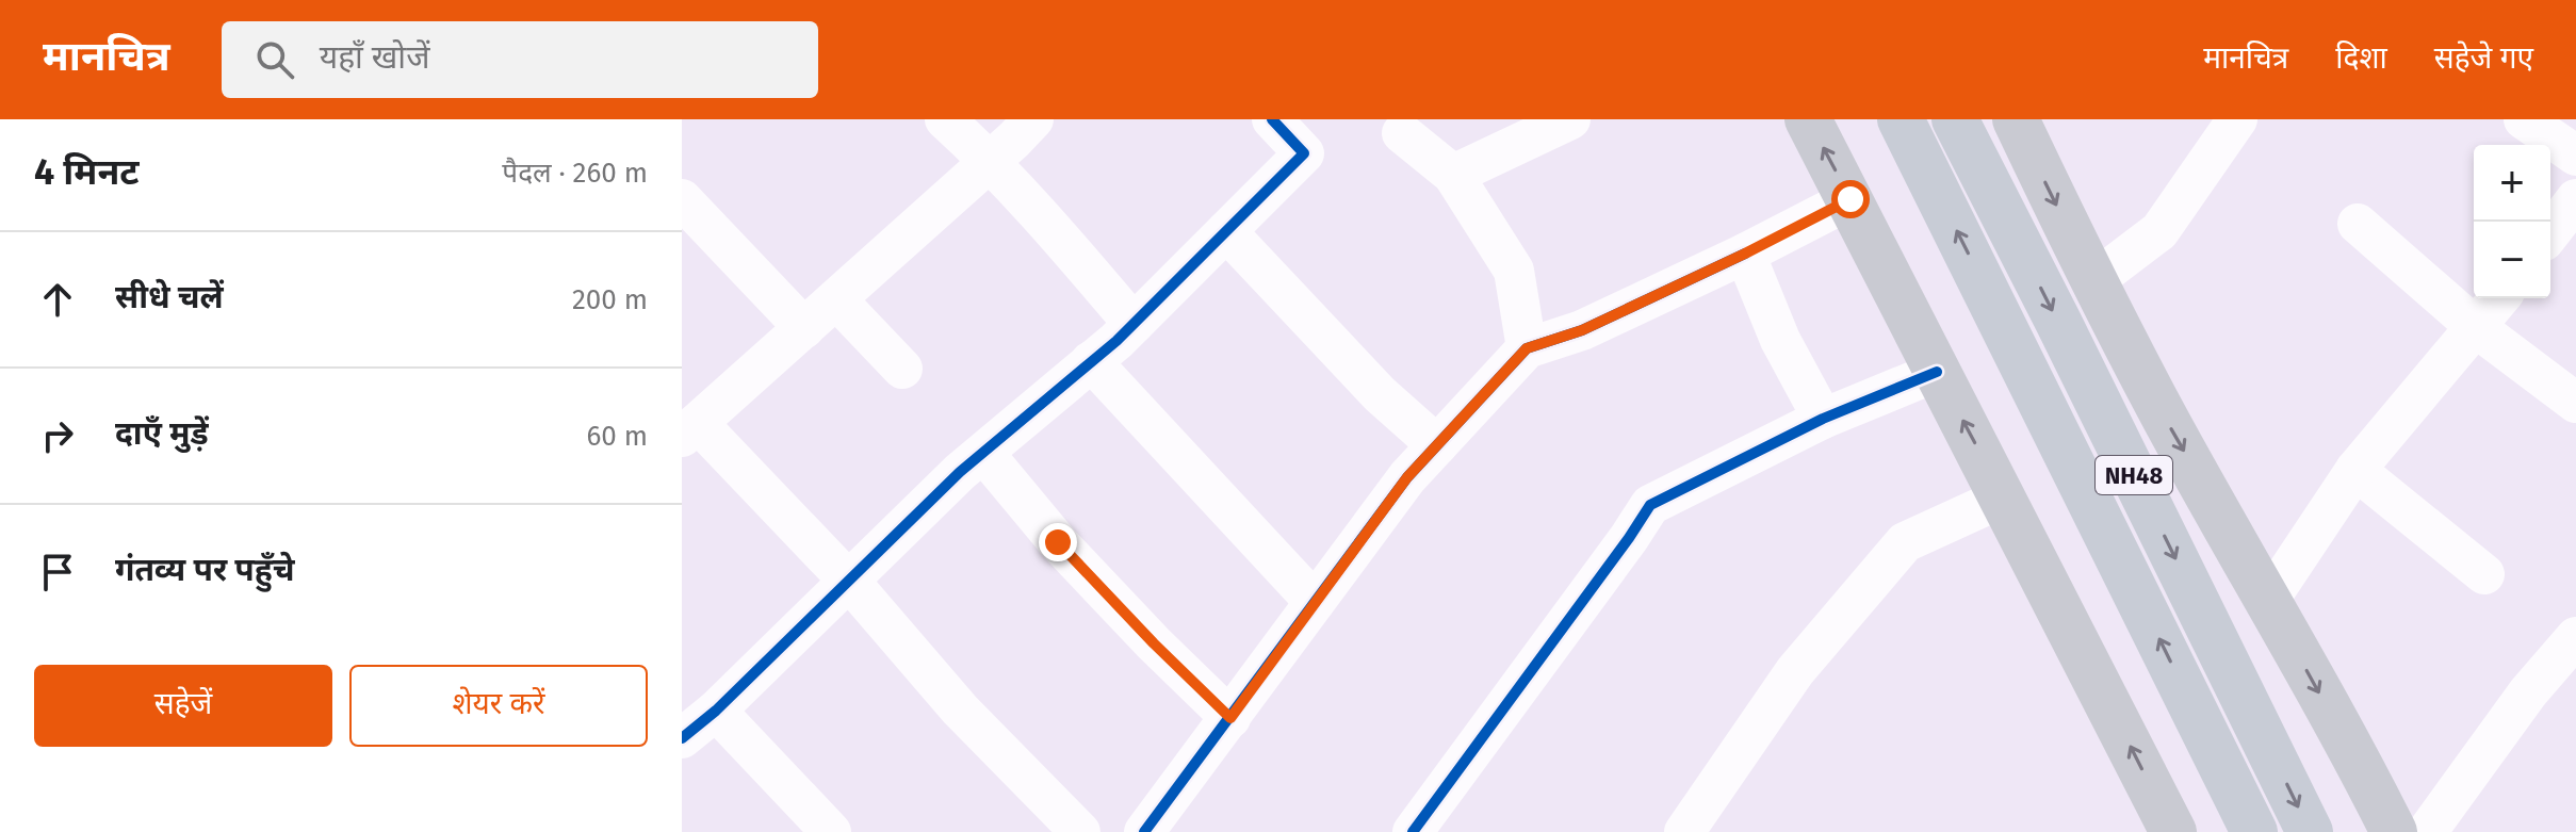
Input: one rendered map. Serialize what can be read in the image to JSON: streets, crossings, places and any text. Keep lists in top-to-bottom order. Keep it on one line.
{"streets":{"highway":["NH48"]},"page":{"header":"मानचित्र","search":"यहाँ खोजें","nav":["मानचित्र","दिशा","सहेजे गए"],"heading":["4 मिनट","पैदल · 260 m"],"map_buttons":["+","−"],"list":[["सीधे चलें","200 m"],["दाएँ मुड़ें","60 m"],"गंतव्य पर पहुँचे"],"buttons":["सहेजें","शेयर करें"]}}
